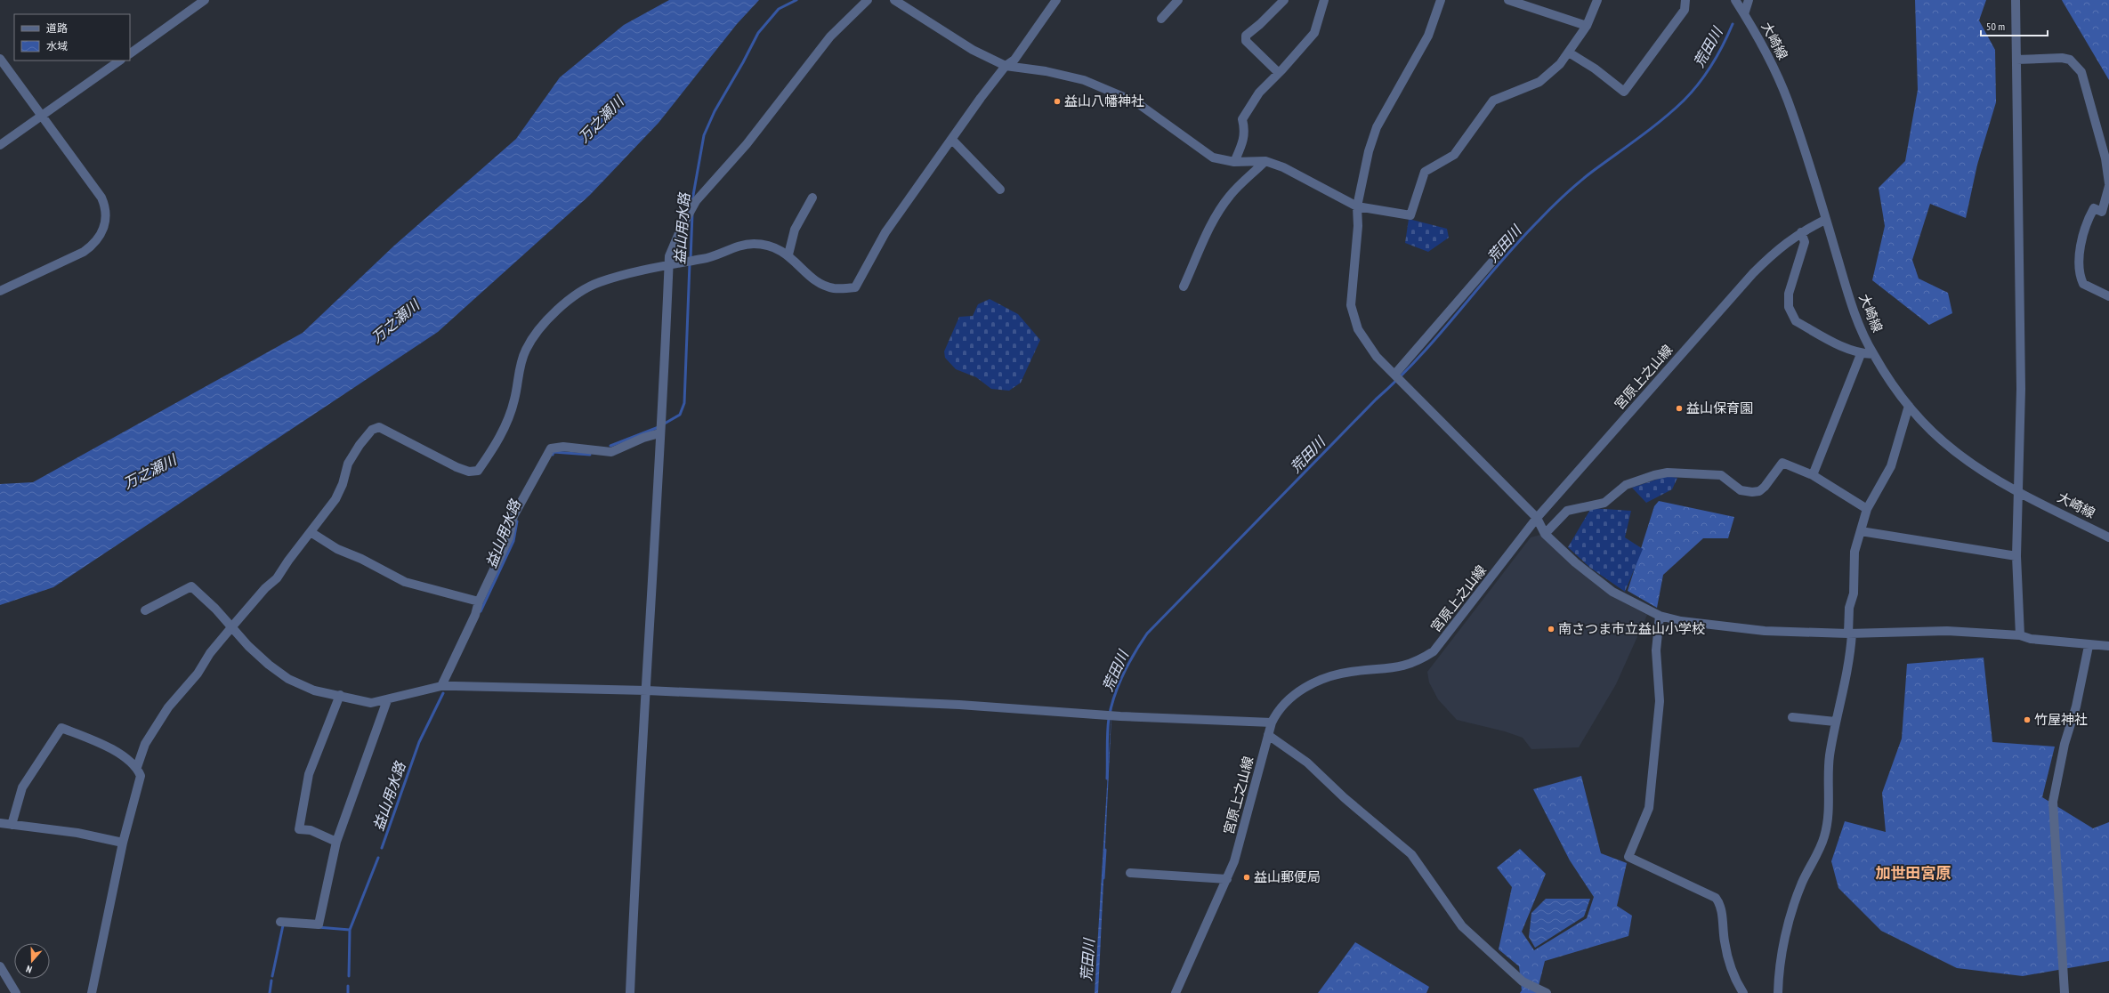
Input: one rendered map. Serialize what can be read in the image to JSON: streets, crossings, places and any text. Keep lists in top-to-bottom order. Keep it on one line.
{"streets":{"street":["大崎線","宮原上之山線"]},"crossings":[["大崎線","宮原上之山線"]],"districts":["加世田宮原"],"water":["荒田川","万之瀬川","益山用水路"],"places":["益山八幡神社","益山保育園","南さつま市立益山小学校","竹屋神社","益山郵便局"],"legend":["道路","水域"],"scale_bar":"50 m","north":"bottom"}
